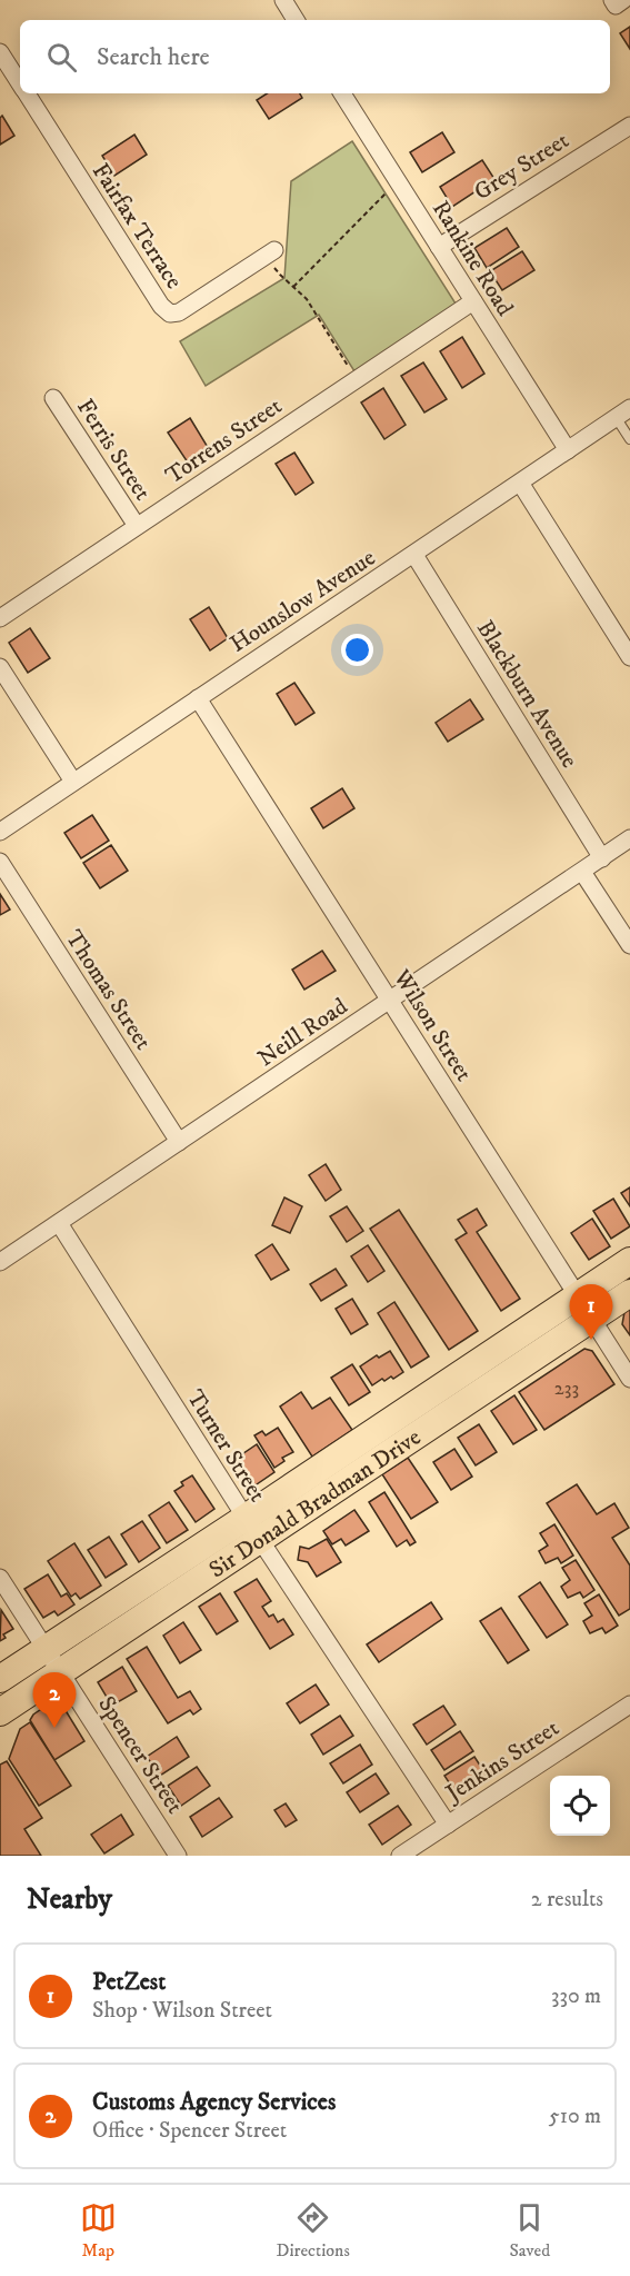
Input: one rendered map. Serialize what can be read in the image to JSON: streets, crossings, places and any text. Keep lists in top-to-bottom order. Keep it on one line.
{"streets":{"main road":["Sir Donald Bradman Drive"],"street":["Grey Street","Fairfax Terrace","Rankine Road","Torrens Street","Ferris Street","Hounslow Avenue","Blackburn Avenue","Thomas Street","Wilson Street","Neill Road","Turner Street","Spencer Street","Jenkins Street"]},"crossings":[["Grey Street","Rankine Road"],["Rankine Road","Torrens Street"],["Rankine Road","Hounslow Avenue"],["Torrens Street","Ferris Street"],["Hounslow Avenue","Blackburn Avenue"],["Hounslow Avenue","Wilson Street"],["Blackburn Avenue","Neill Road"],["Thomas Street","Neill Road"],["Wilson Street","Neill Road"],["Wilson Street","Sir Donald Bradman Drive"],["Neill Road","Turner Street"],["Turner Street","Sir Donald Bradman Drive"],["Turner Street","Jenkins Street"],["Sir Donald Bradman Drive","Spencer Street"]],"house_numbers":["233"],"page":{"search":"Search here","pins":["1","2"],"heading":["Nearby","2 results"],"list":[{"mark":"1","name":"PetZest","note":"Shop · Wilson Street","value":"330 m"},{"mark":"2","name":"Customs Agency Services","note":"Office · Spencer Street","value":"510 m"}],"nav":["Map","Directions","Saved"]}}
